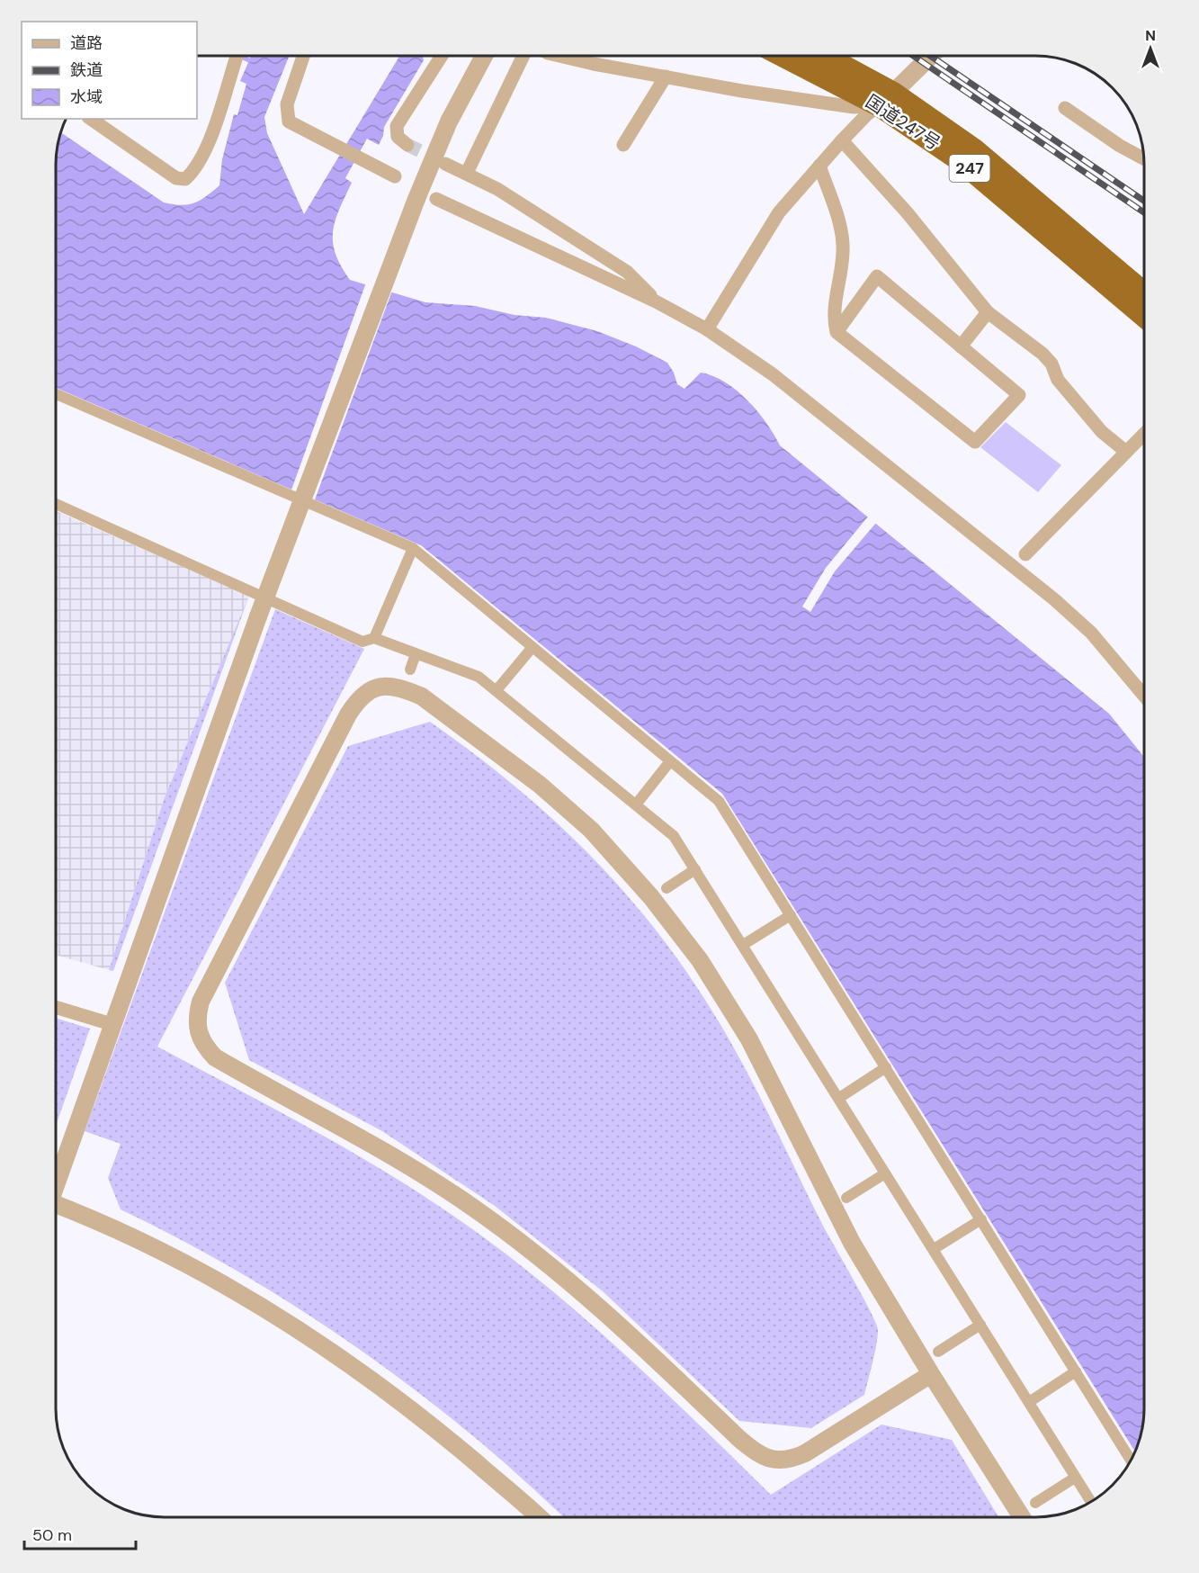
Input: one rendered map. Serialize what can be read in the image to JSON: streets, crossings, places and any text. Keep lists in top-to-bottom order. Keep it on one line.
{"streets":{"highway":["国道247号","247"]},"legend":["道路","鉄道","水域"],"scale_bar":"50 m","north":"top"}
